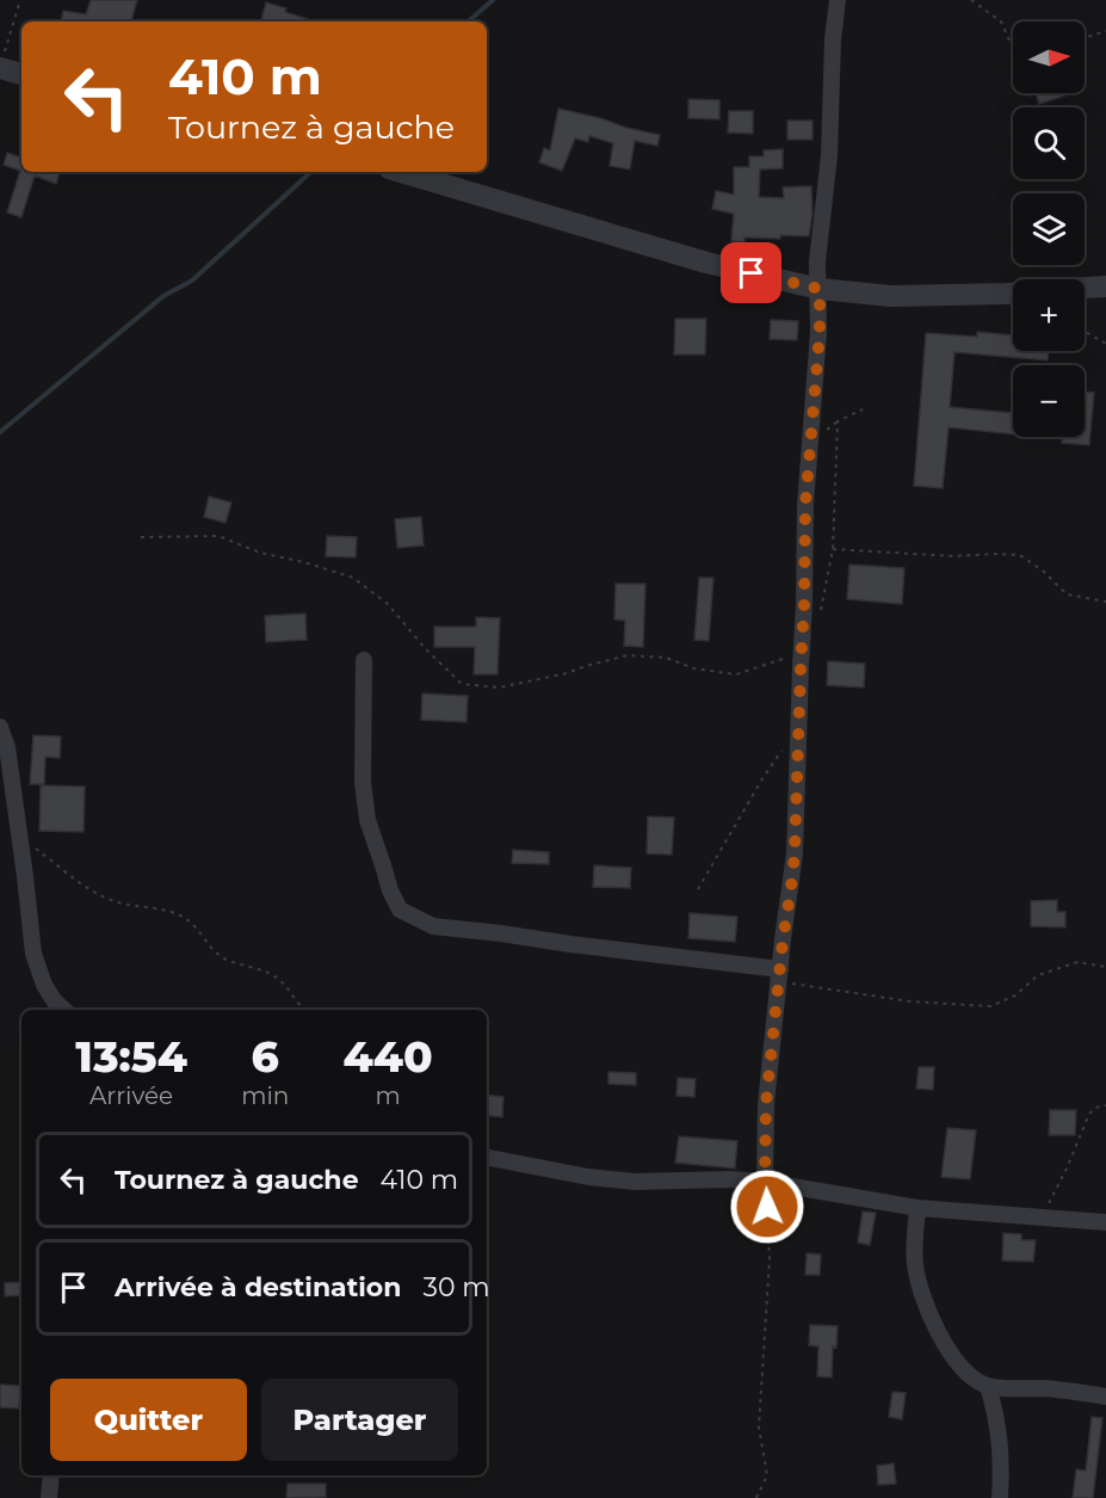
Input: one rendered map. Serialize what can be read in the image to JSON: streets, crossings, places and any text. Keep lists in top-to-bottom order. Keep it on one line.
{"north":"right","page":{"map_buttons":["+","−"],"turn":["410 m","Tournez à gauche"],"eta":["13:54","Arrivée","6","min","440","m"],"list":[{"name":"Tournez à gauche","value":"410 m"},{"name":"Arrivée à destination","value":"30 m"}],"buttons":["Quitter","Partager"]}}
